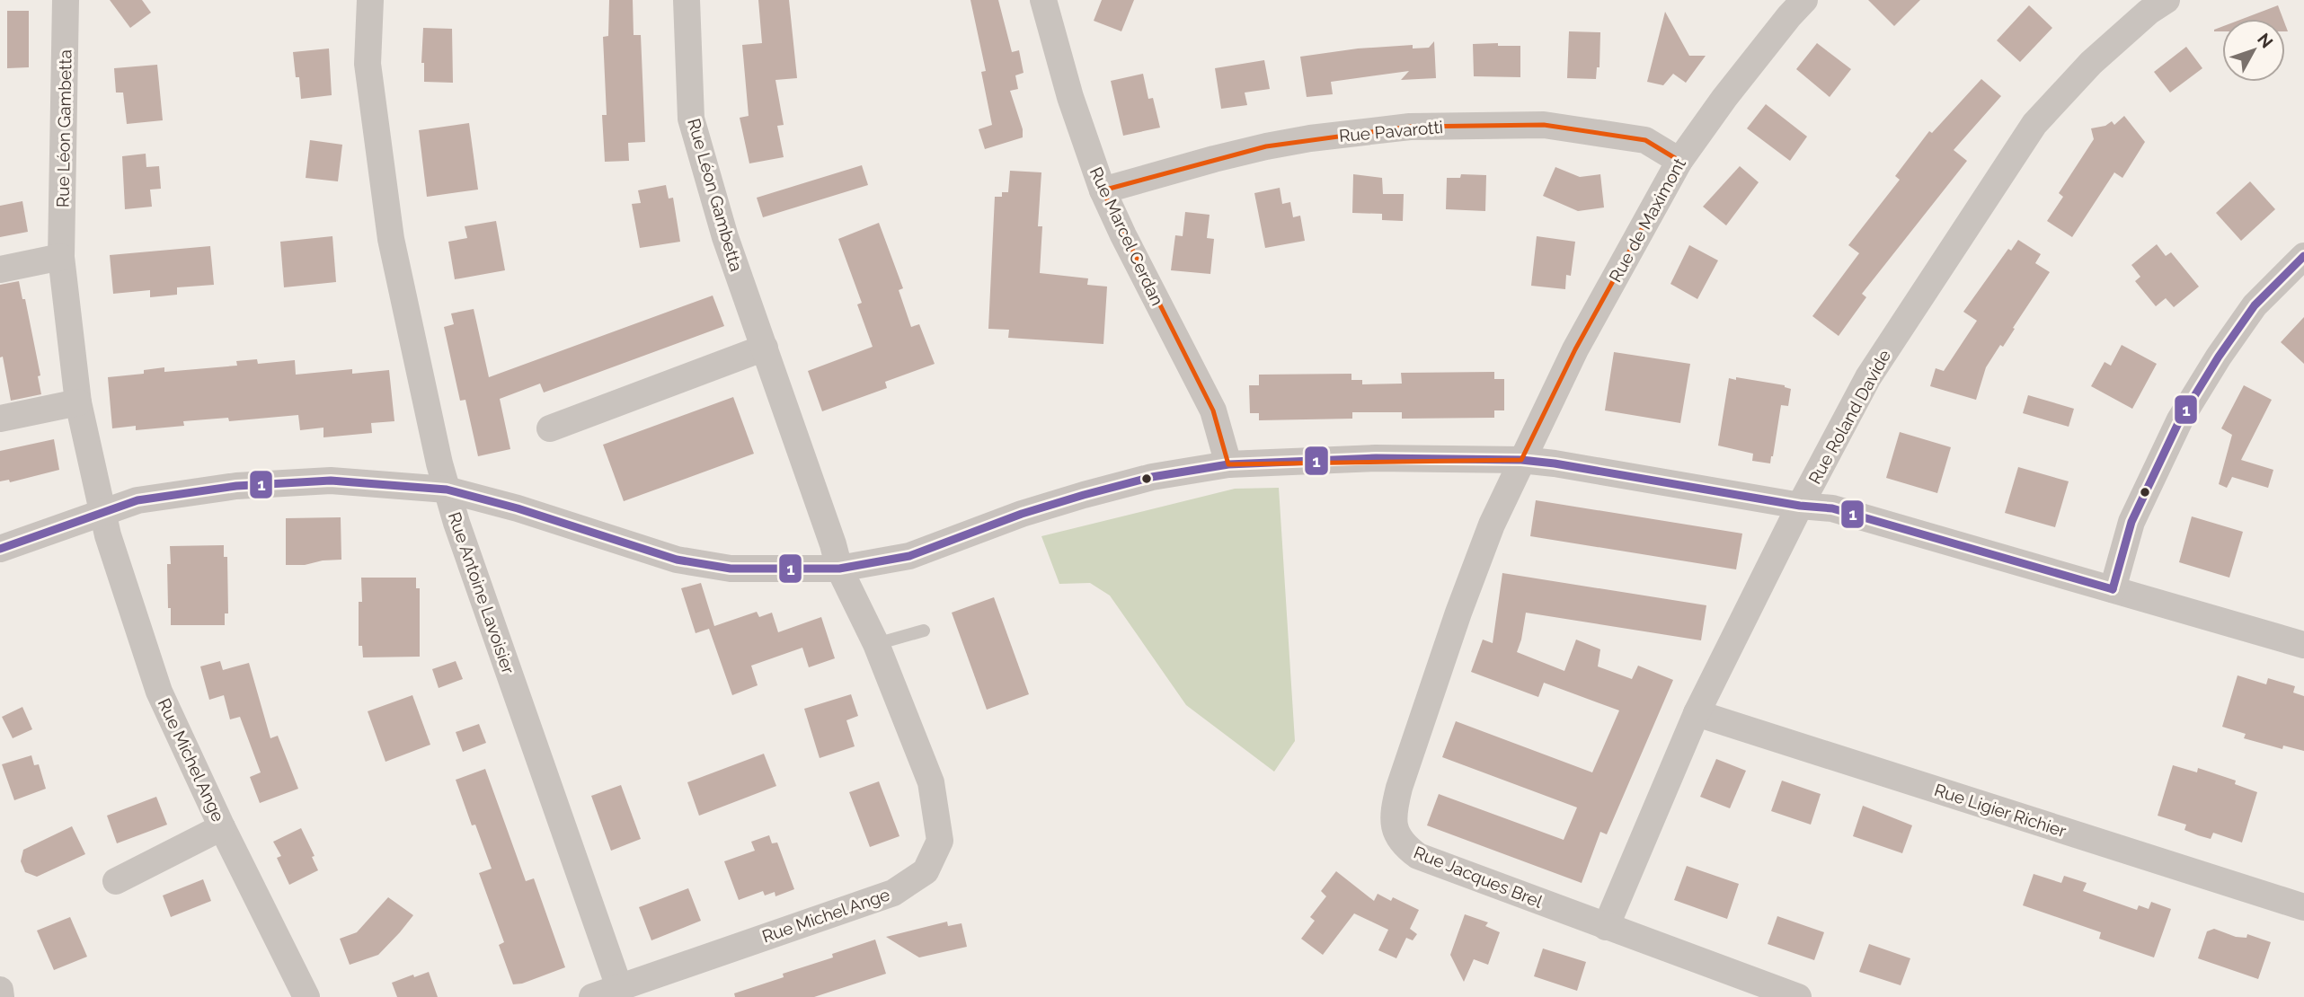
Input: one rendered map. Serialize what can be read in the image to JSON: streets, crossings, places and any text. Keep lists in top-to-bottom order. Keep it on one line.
{"streets":{"street":["Rue Léon Gambetta","Rue Pavarotti","Rue de Maximont","Rue Marcel Cerdan","Rue Roland Davide","Rue Antoine Lavoisier","Rue Michel Ange","Rue Ligier Richier","Rue Jacques Brel"]},"crossings":[["Rue Léon Gambetta","Rue Michel Ange"],["Rue Pavarotti","Rue de Maximont"],["Rue Pavarotti","Rue Marcel Cerdan"],["Rue de Maximont","Rue Jacques Brel"],["Rue Roland Davide","Rue Ligier Richier"],["Rue Roland Davide","Rue Jacques Brel"],["Rue Antoine Lavoisier","Rue Michel Ange"]],"lines":["transit line 1"],"north":"top right"}
